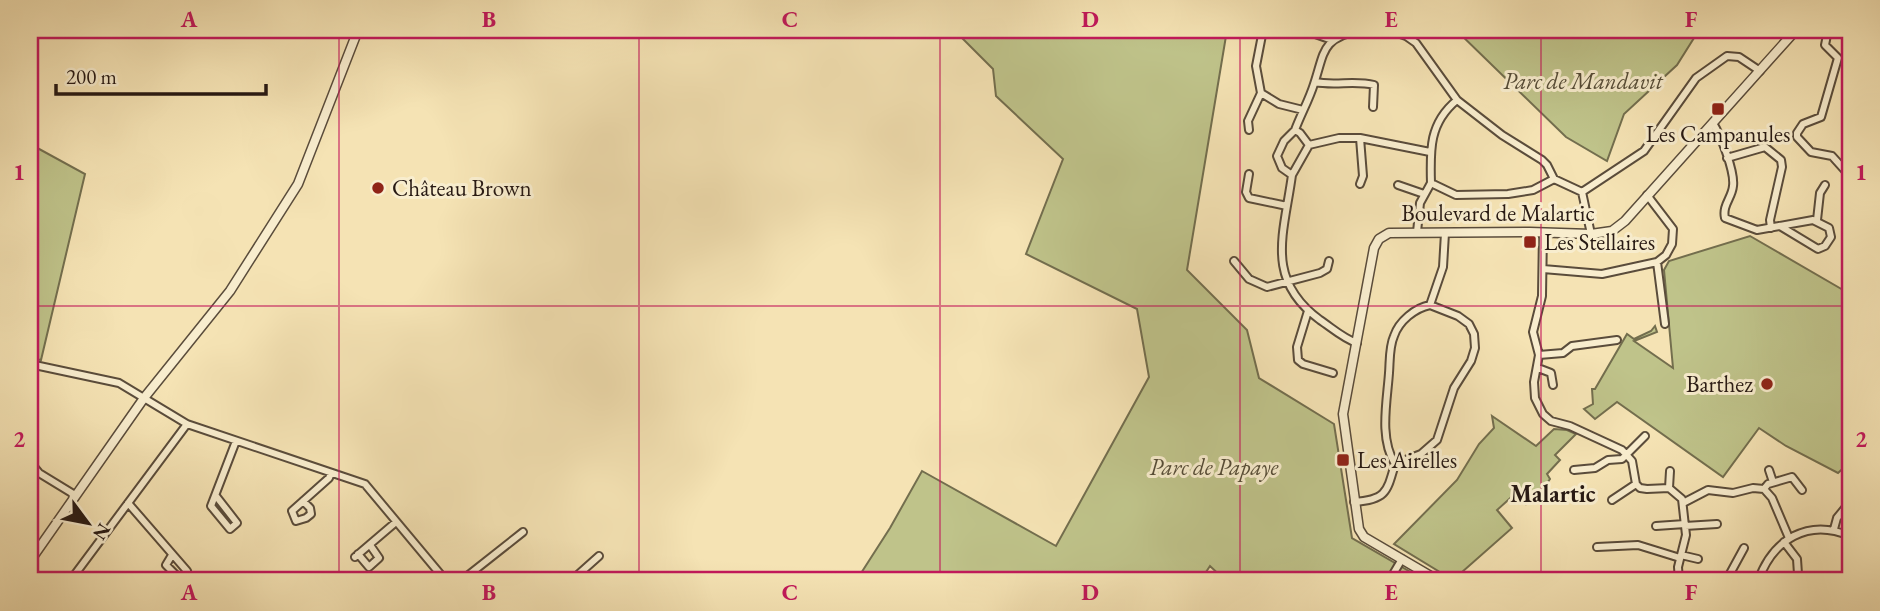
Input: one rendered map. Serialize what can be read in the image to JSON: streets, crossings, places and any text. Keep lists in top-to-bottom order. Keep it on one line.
{"streets":{"street":["Boulevard de Malartic"]},"districts":["Malartic"],"parks":["Parc de Mandavit","Parc de Papaye"],"places":{"transit":["Les Campanules","Les Stellaires","Les Airelles"],"other":["Château Brown","Barthez"]},"scale_bar":"200 m","north":"bottom right","grid":{"columns":["A","B","C","D","E","F"],"rows":["1","2"]}}
